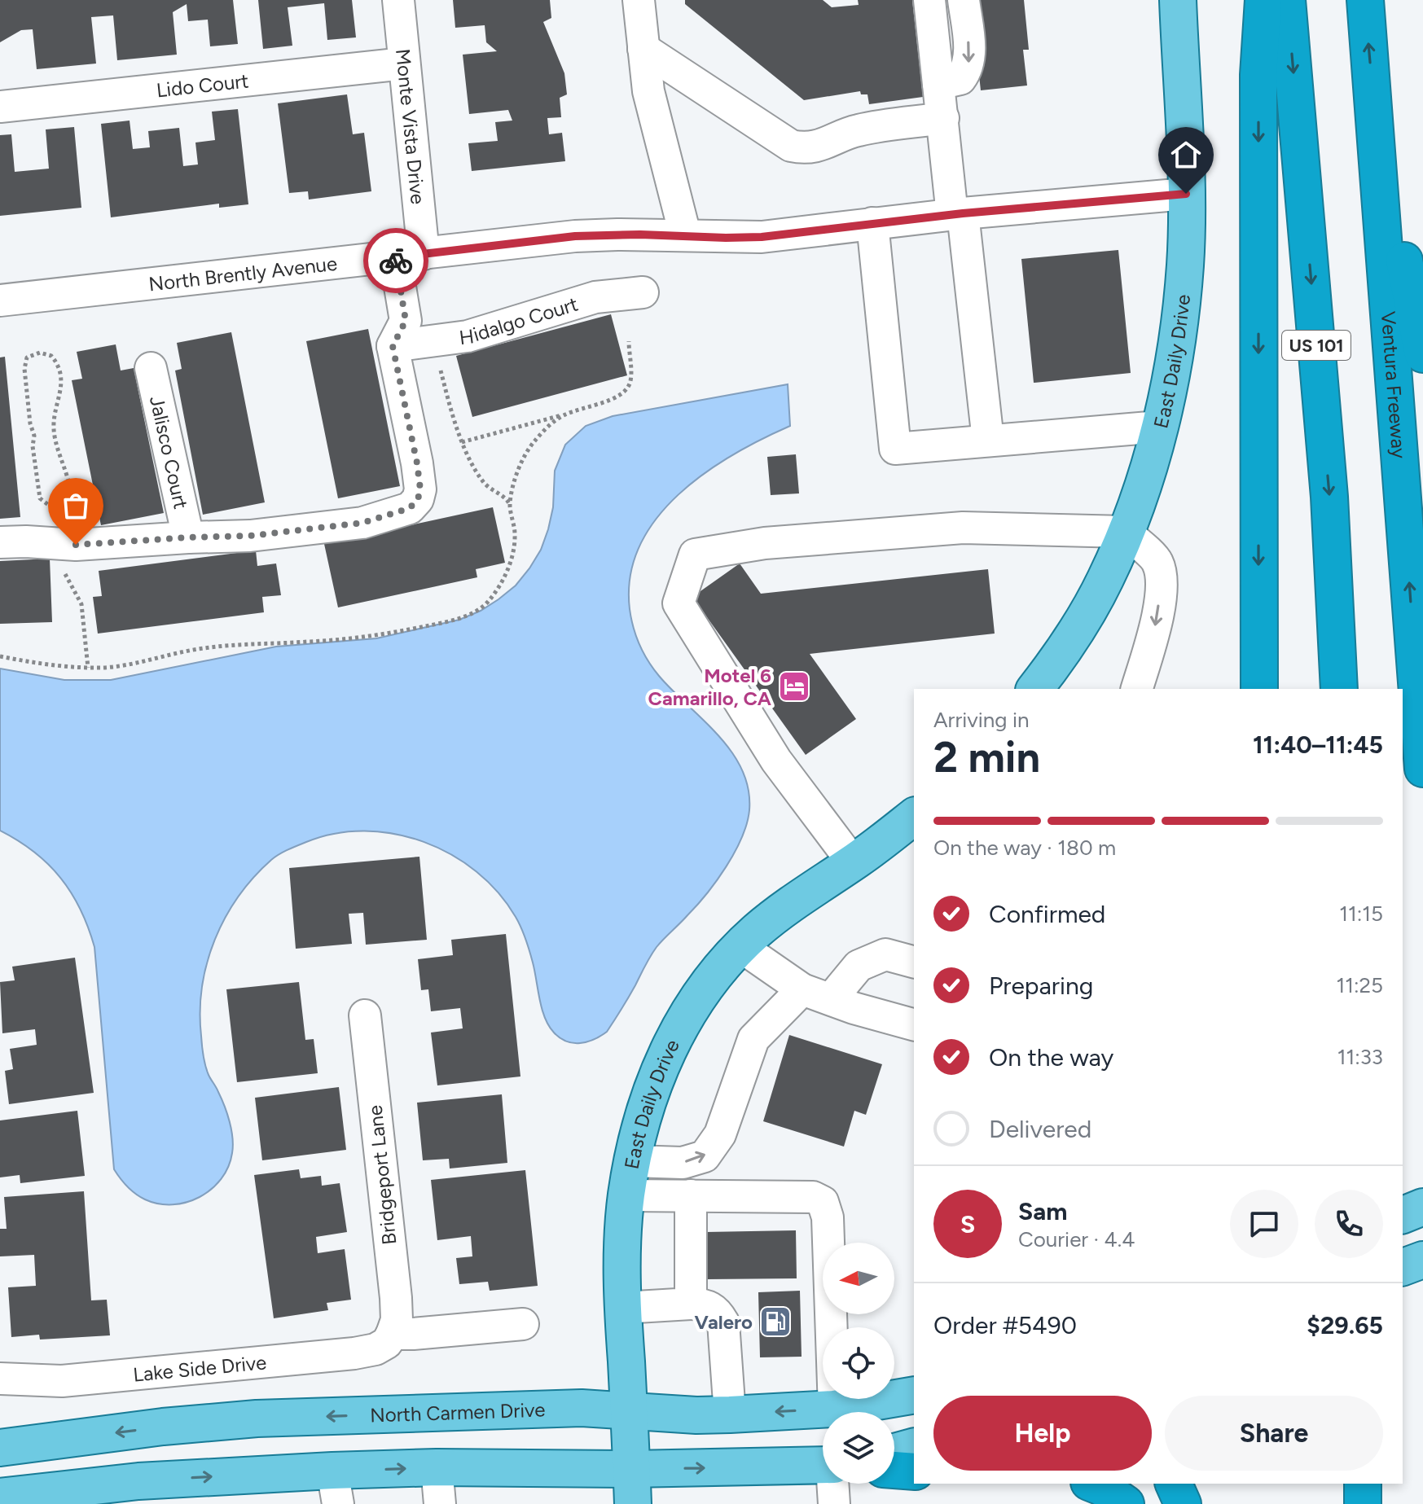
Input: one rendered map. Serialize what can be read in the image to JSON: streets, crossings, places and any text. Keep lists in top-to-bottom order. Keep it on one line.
{"streets":{"highway":["US 101","Ventura Freeway"],"main road":["East Daily Drive","North Carmen Drive"],"street":["Lido Court","Monte Vista Drive","North Brently Avenue","Hidalgo Court","Jalisco Court","Bridgeport Lane","Lake Side Drive"]},"crossings":[["Lido Court","Monte Vista Drive"],["Monte Vista Drive","North Brently Avenue"],["Monte Vista Drive","Hidalgo Court"],["North Brently Avenue","East Daily Drive"],["East Daily Drive","North Carmen Drive"],["Bridgeport Lane","Lake Side Drive"]],"places":{"hotel":["Motel 6 Camarillo, CA"],"fuel station":["Valero"]},"north":"left","page":{"heading":["2 min","Arriving in","11:40–11:45"],"panel":["Sam","Courier · 4.4","Order #5490","$29.65"],"bar":"On the way · 180 m","list":[["Confirmed","11:15"],["Preparing","11:25"],["On the way","11:33"],"Delivered"],"round":"S","buttons":["Help","Share"]}}
